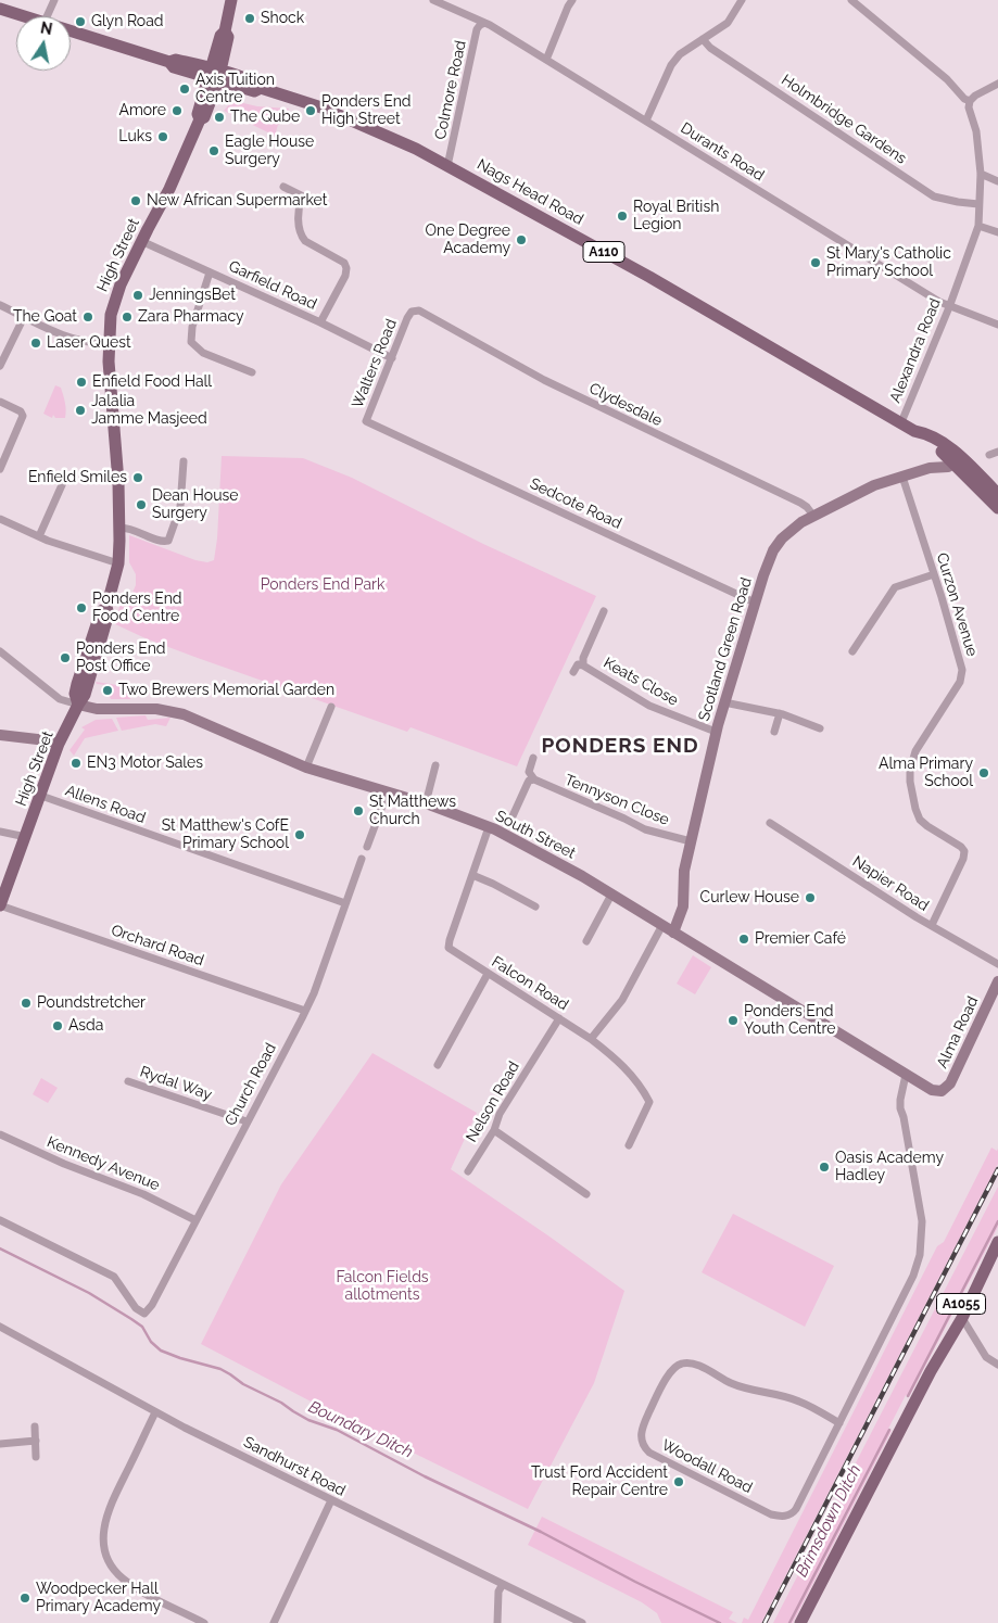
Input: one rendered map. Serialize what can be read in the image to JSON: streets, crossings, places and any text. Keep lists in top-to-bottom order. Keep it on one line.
{"streets":{"main road":["Nags Head Road","A110","High Street","A1055"],"street":["Colmore Road","Holmbridge Gardens","Durants Road","Garfield Road","Alexandra Road","Walters Road","Clydesdale","Sedcote Road","Curzon Avenue","Scotland Green Road","Keats Close","Tennyson Close","Allens Road","South Street","Napier Road","Orchard Road","Falcon Road","Alma Road","Rydal Way","Church Road","Nelson Road","Kennedy Avenue","Sandhurst Road","Woodall Road"]},"crossings":[["Colmore Road","Durants Road"],["Colmore Road","Nags Head Road"],["Holmbridge Gardens","Alexandra Road"],["Durants Road","Alexandra Road"],["Nags Head Road","A110"],["Nags Head Road","High Street"],["Nags Head Road","Alexandra Road"],["A110","High Street"],["High Street","Garfield Road"],["High Street","Allens Road"],["High Street","South Street"],["High Street","Orchard Road"],["Garfield Road","Walters Road"],["Walters Road","Clydesdale"],["Walters Road","Sedcote Road"],["Clydesdale","Scotland Green Road"],["Sedcote Road","Scotland Green Road"],["Curzon Avenue","Scotland Green Road"],["Curzon Avenue","Napier Road"],["Scotland Green Road","Keats Close"],["Scotland Green Road","Tennyson Close"],["Scotland Green Road","South Street"],["Allens Road","Church Road"],["South Street","Falcon Road"],["South Street","Alma Road"],["South Street","Woodall Road"],["Orchard Road","Church Road"],["Falcon Road","Nelson Road"],["Rydal Way","Church Road"],["Church Road","Kennedy Avenue"]],"districts":["PONDERS END"],"water":["Boundary Ditch","Brimsdown Ditch"],"parks":["Ponders End Park","Falcon Fields allotments"],"places":["Shock","Glyn Road","Axis Tuition Centre","Amore","Ponders End High Street","The Qube","Luks","Eagle House Surgery","New African Supermarket","Royal British Legion","One Degree Academy","St Mary's Catholic Primary School","JenningsBet","The Goat","Zara Pharmacy","Laser Quest","Enfield Food Hall","Jalalia Jamme Masjeed","Enfield Smiles","Dean House Surgery","Ponders End Food Centre","Ponders End Post Office","Two Brewers Memorial Garden","EN3 Motor Sales","Alma Primary School","St Matthews Church","St Matthew's CofE Primary School","Curlew House","Premier Café","Poundstretcher","Ponders End Youth Centre","Asda","Oasis Academy Hadley","Trust Ford Accident Repair Centre","Woodpecker Hall Primary Academy"],"north":"top"}
